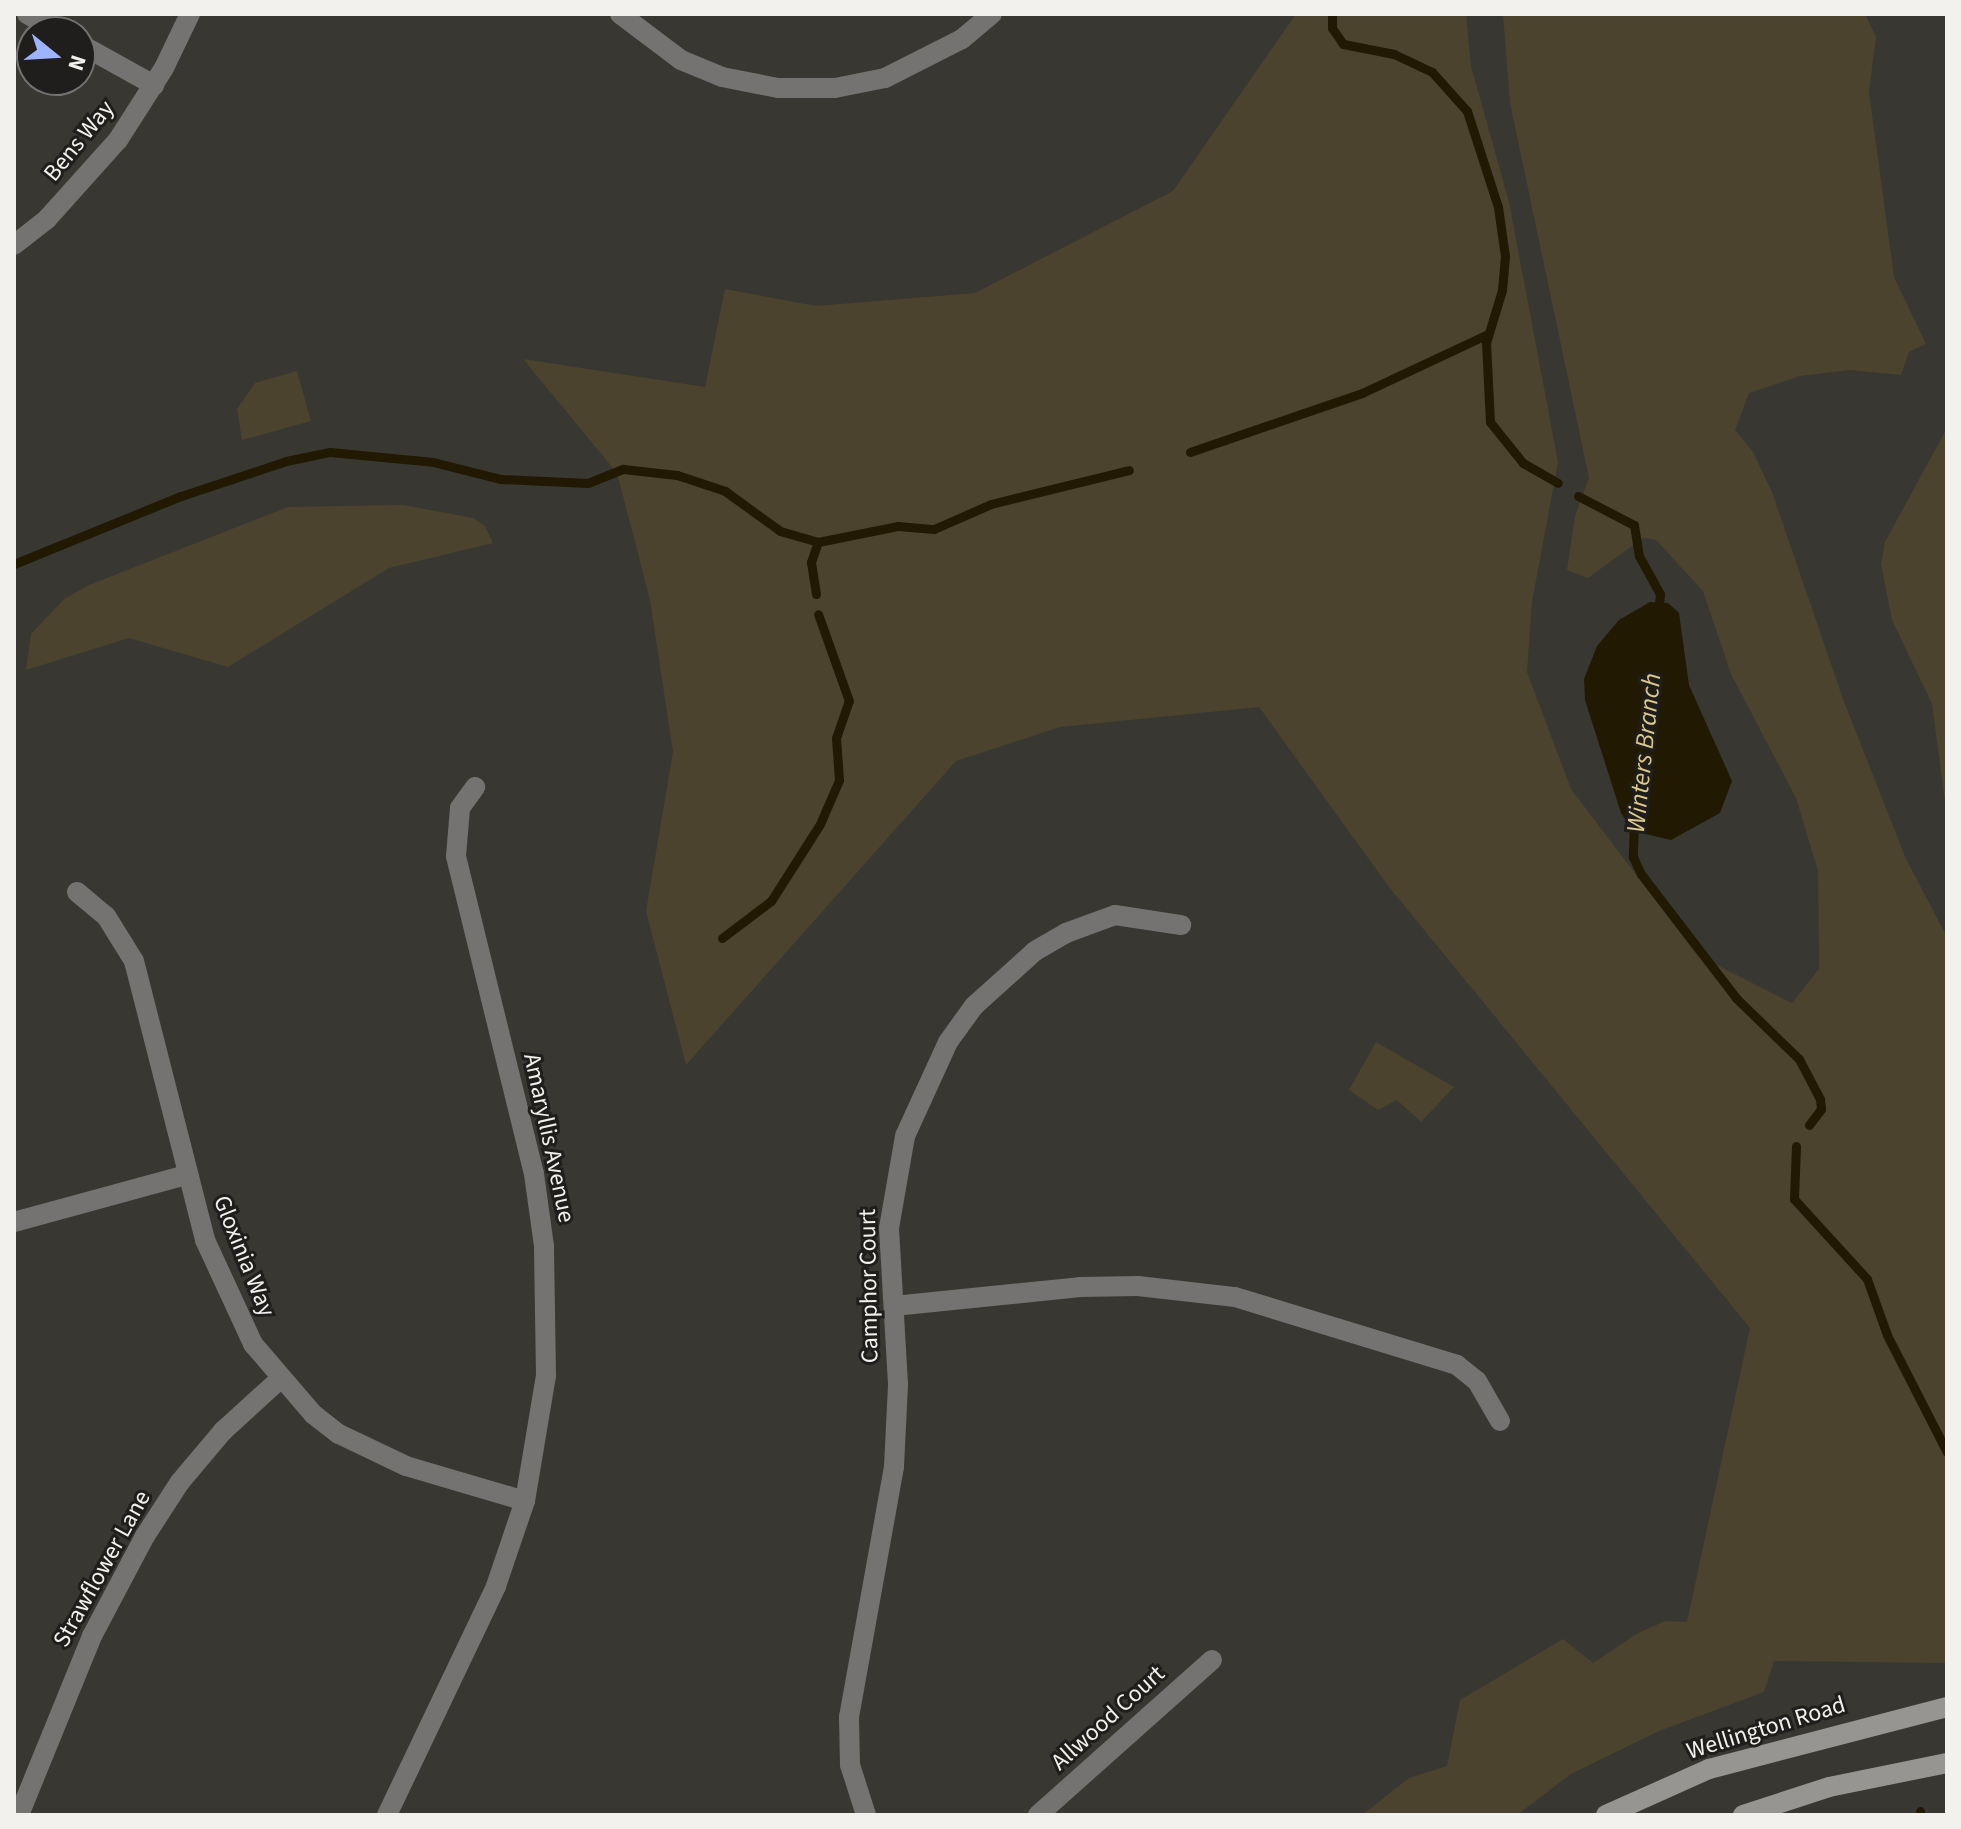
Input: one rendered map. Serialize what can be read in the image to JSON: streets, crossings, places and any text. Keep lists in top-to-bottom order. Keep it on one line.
{"streets":{"main road":["Wellington Road"],"street":["Bens Way","Amaryllis Avenue","Gloxinia Way","Camphor Court","Strawflower Lane","Allwood Court"]},"crossings":[["Amaryllis Avenue","Gloxinia Way"],["Gloxinia Way","Strawflower Lane"]],"water":["Winters Branch"],"north":"right"}
